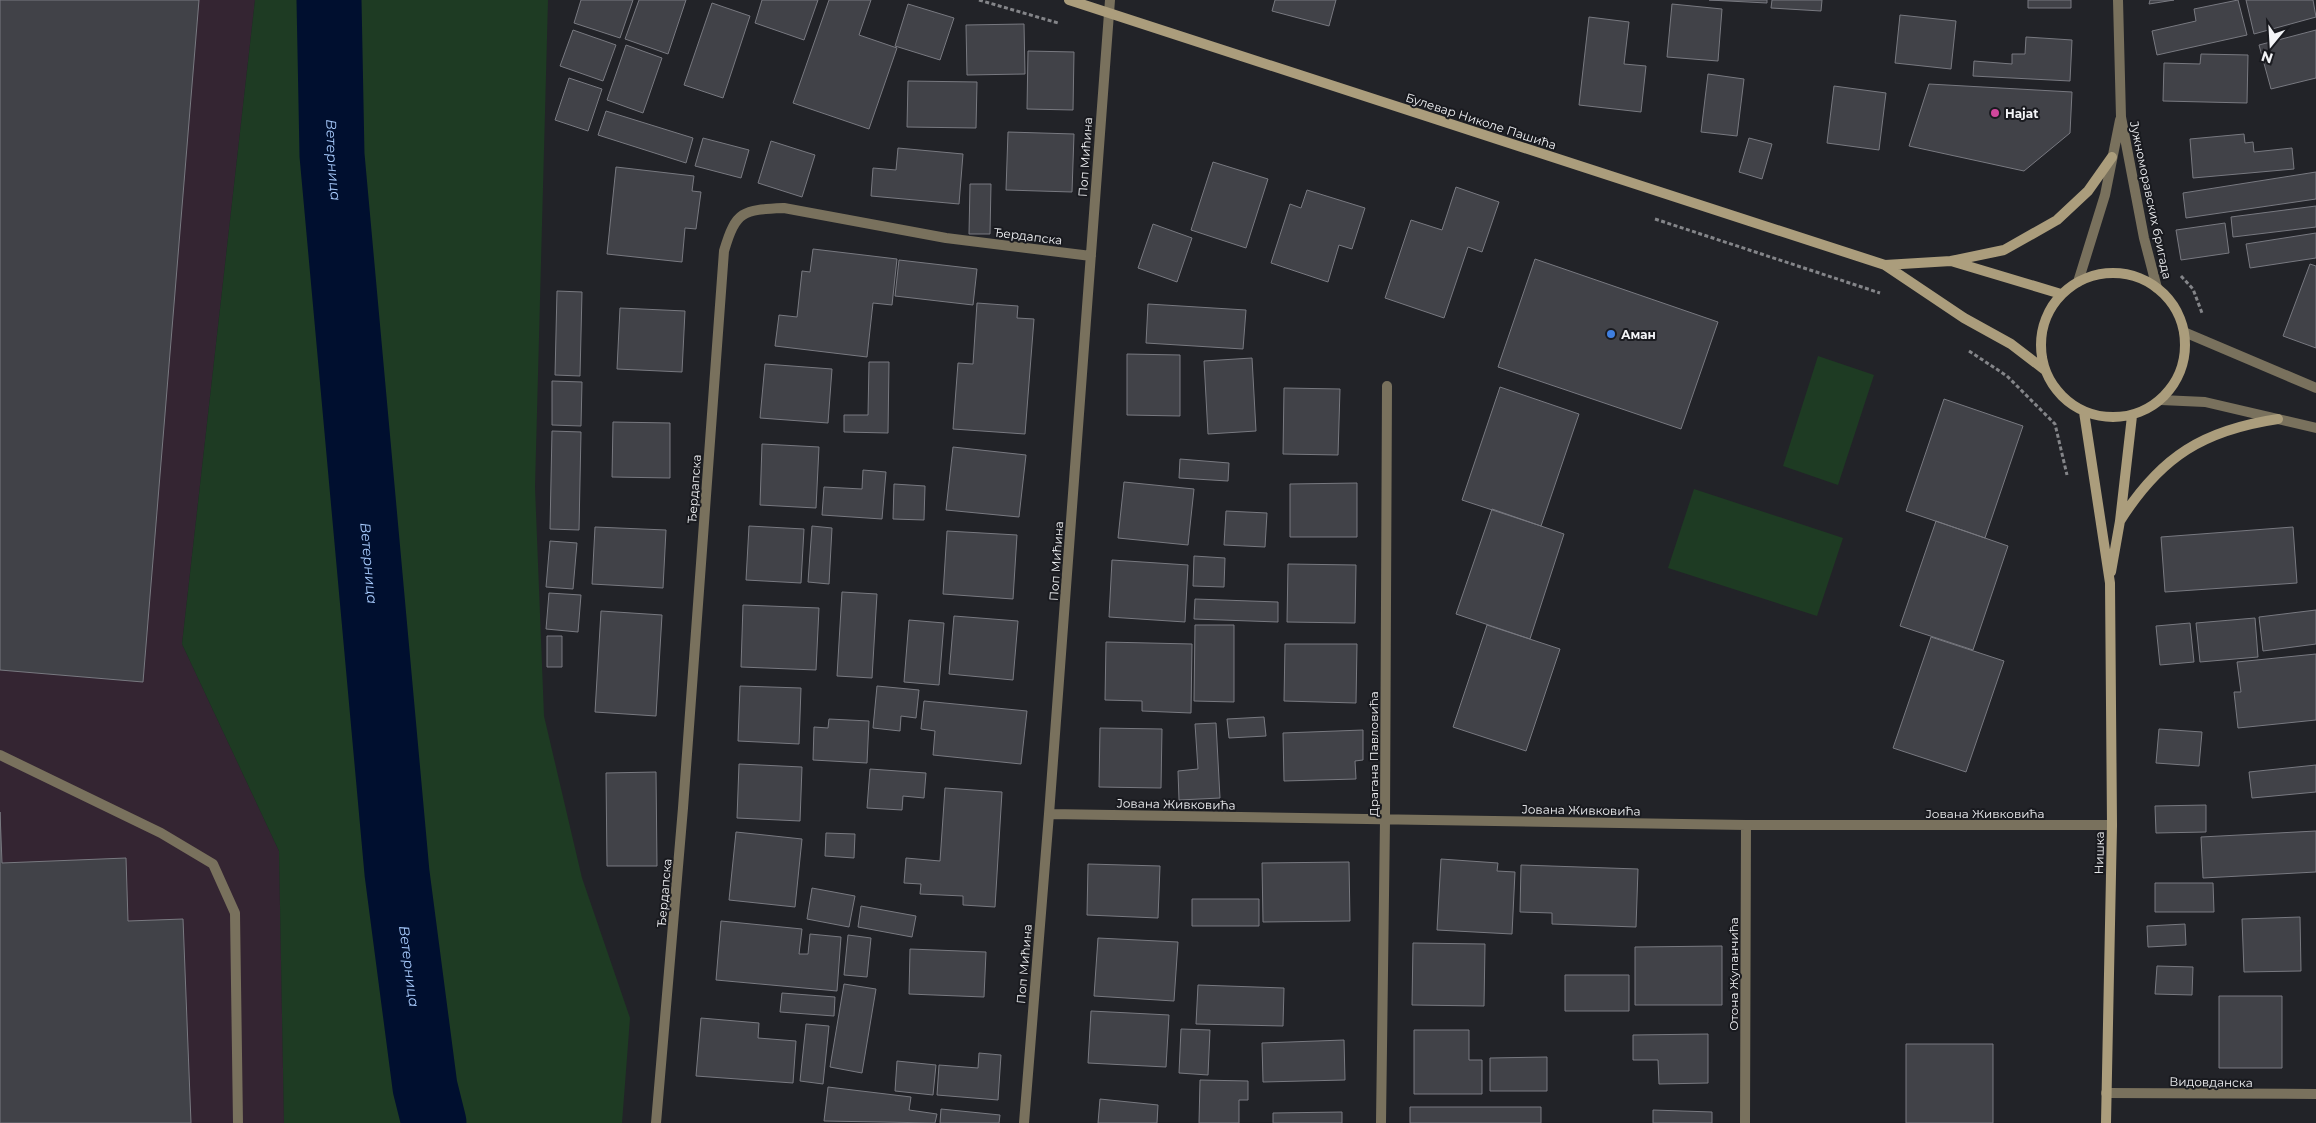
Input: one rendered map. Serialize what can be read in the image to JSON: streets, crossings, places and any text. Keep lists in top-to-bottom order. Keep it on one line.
{"streets":{"main road":["Булевар Николе Пашића","Нишка"],"street":["Поп Мићина","Јужноморавских бригада","Ђердапска","Драгана Павловића","Јована Живковића","Отона Жупанчића","Видовданска"]},"crossings":[["Булевар Николе Пашића","Поп Мићина"],["Булевар Николе Пашића","Јужноморавских бригада"],["Поп Мићина","Ђердапска"],["Поп Мићина","Јована Живковића"],["Драгана Павловића","Јована Живковића"],["Јована Живковића","Нишка"],["Јована Живковића","Отона Жупанчића"],["Нишка","Видовданска"]],"water":["Ветерница"],"places":["Hajat","Аман"],"north":"bottom"}
